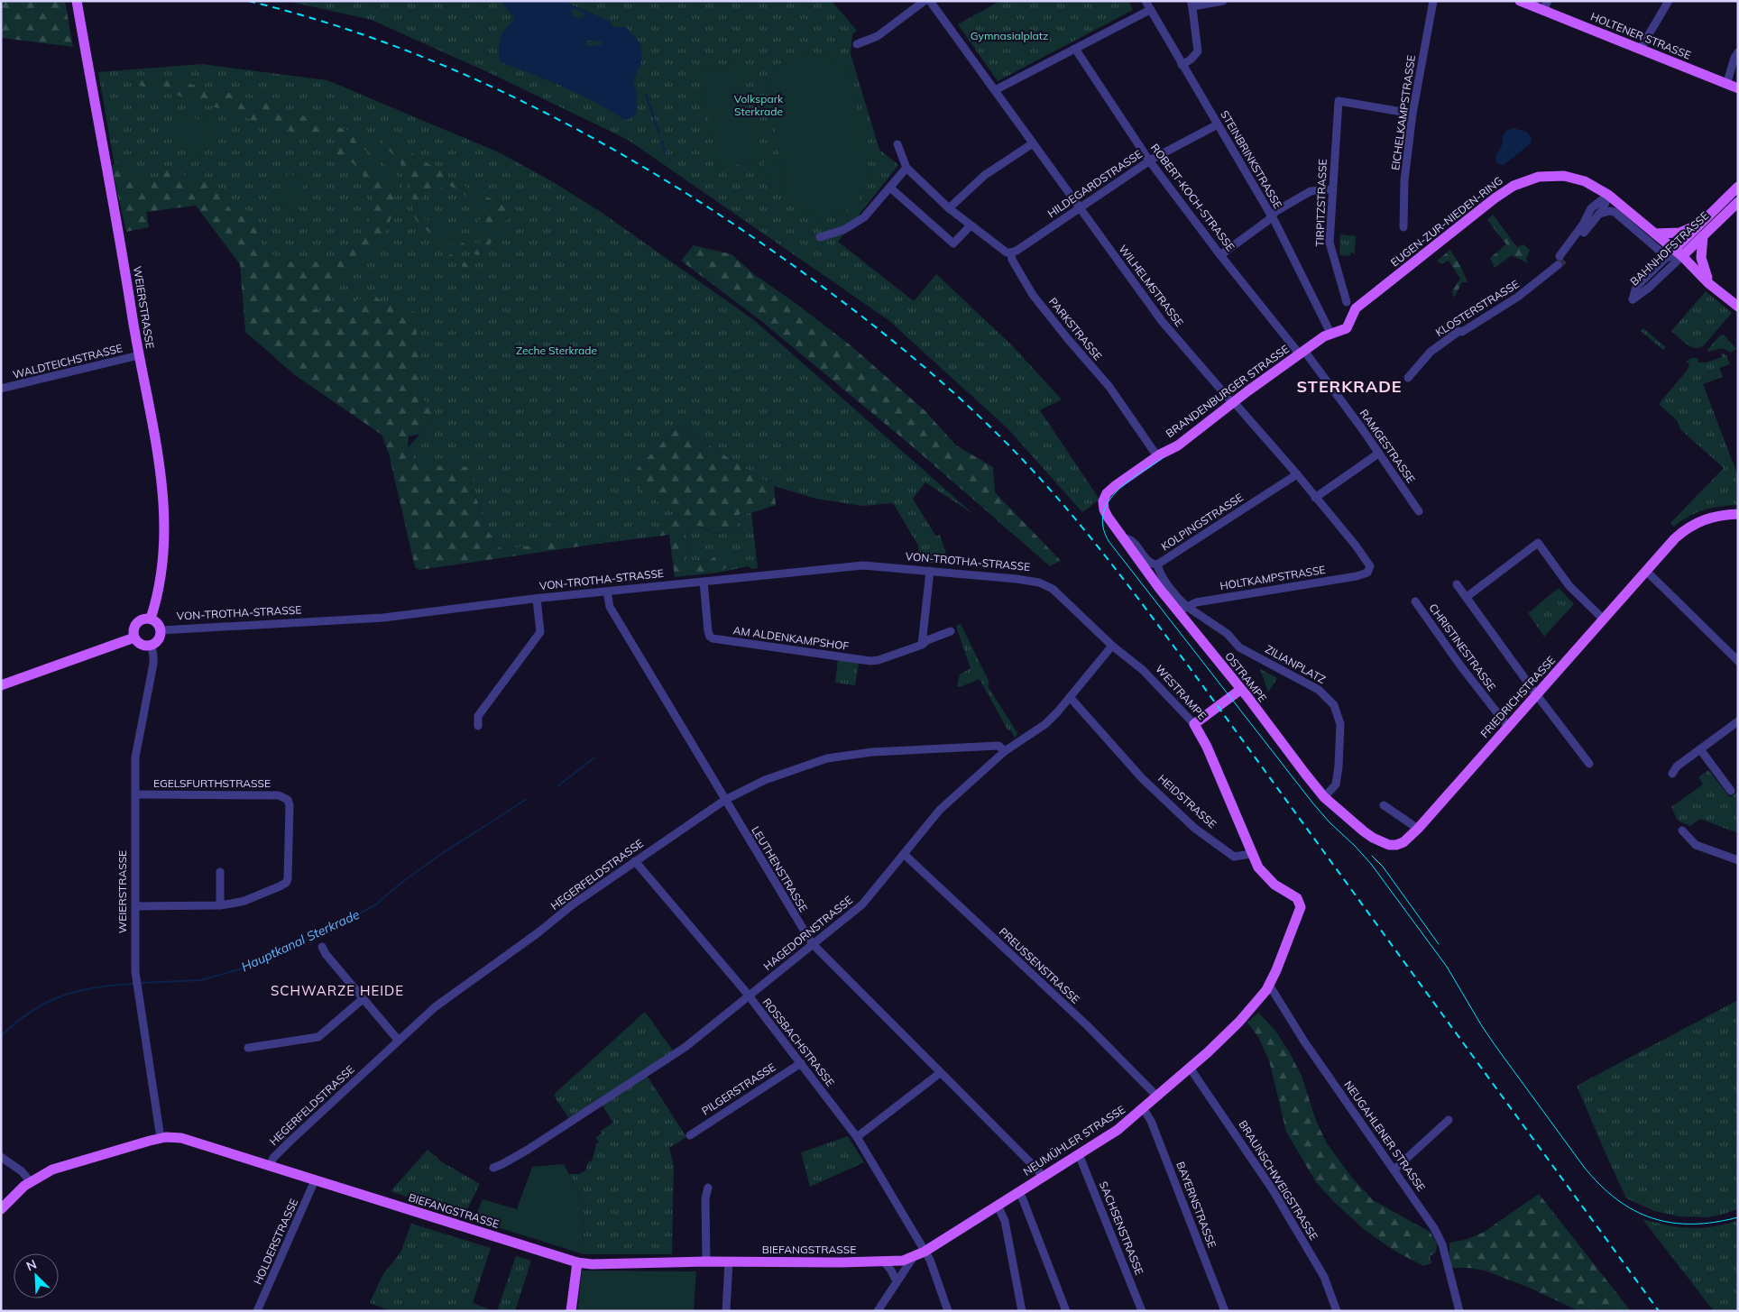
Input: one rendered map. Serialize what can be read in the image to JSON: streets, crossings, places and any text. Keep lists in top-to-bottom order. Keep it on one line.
{"streets":{"main road":["HOLTENER STRASSE","EUGEN-ZUR-NIEDEN-RING","BAHNHOFSTRASSE","WEIERSTRASSE","BRANDENBURGER STRASSE","OSTRAMPE","WESTRAMPE","FRIEDRICHSTRASSE","NEUMÜHLER STRASSE","BIEFANGSTRASSE"],"street":["EICHELKAMPSTRASSE","STEINBRINKSTRASSE","HILDEGARDSTRASSE","ROBERT-KOCH-STRASSE","TIRPITZSTRASSE","WILHELMSTRASSE","KLOSTERSTRASSE","PARKSTRASSE","WALDTEICHSTRASSE","RAMGESTRASSE","KOLPINGSTRASSE","VON-TROTHA-STRASSE","HOLTKAMPSTRASSE","AM ALDENKAMPSHOF","CHRISTINESTRASSE","ZILIANPLATZ","EGELSFURTHSTRASSE","HEIDSTRASSE","LEUTHENSTRASSE","HEGERFELDSTRASSE","HAGEDORNSTRASSE","PREUSSENSTRASSE","ROSSBACHSTRASSE","PILGERSTRASSE","NEUGAHLENER STRASSE","BRAUNSCHWEIGSTRASSE","BAYERNSTRASSE","SACHSENSTRASSE","HOLDERSTRASSE"]},"crossings":[["EICHELKAMPSTRASSE","TIRPITZSTRASSE"],["STEINBRINKSTRASSE","HILDEGARDSTRASSE"],["STEINBRINKSTRASSE","EUGEN-ZUR-NIEDEN-RING"],["STEINBRINKSTRASSE","BRANDENBURGER STRASSE"],["HILDEGARDSTRASSE","ROBERT-KOCH-STRASSE"],["HILDEGARDSTRASSE","WILHELMSTRASSE"],["HILDEGARDSTRASSE","PARKSTRASSE"],["ROBERT-KOCH-STRASSE","BRANDENBURGER STRASSE"],["ROBERT-KOCH-STRASSE","RAMGESTRASSE"],["EUGEN-ZUR-NIEDEN-RING","BAHNHOFSTRASSE"],["EUGEN-ZUR-NIEDEN-RING","KLOSTERSTRASSE"],["EUGEN-ZUR-NIEDEN-RING","BRANDENBURGER STRASSE"],["WILHELMSTRASSE","BRANDENBURGER STRASSE"],["WILHELMSTRASSE","KOLPINGSTRASSE"],["WILHELMSTRASSE","HOLTKAMPSTRASSE"],["WEIERSTRASSE","WALDTEICHSTRASSE"],["WEIERSTRASSE","VON-TROTHA-STRASSE"],["WEIERSTRASSE","EGELSFURTHSTRASSE"],["WEIERSTRASSE","BIEFANGSTRASSE"],["PARKSTRASSE","BRANDENBURGER STRASSE"],["BRANDENBURGER STRASSE","RAMGESTRASSE"],["BRANDENBURGER STRASSE","OSTRAMPE"],["KOLPINGSTRASSE","OSTRAMPE"],["VON-TROTHA-STRASSE","AM ALDENKAMPSHOF"],["VON-TROTHA-STRASSE","WESTRAMPE"],["VON-TROTHA-STRASSE","LEUTHENSTRASSE"],["HOLTKAMPSTRASSE","ZILIANPLATZ"],["HOLTKAMPSTRASSE","OSTRAMPE"],["CHRISTINESTRASSE","FRIEDRICHSTRASSE"],["ZILIANPLATZ","OSTRAMPE"],["OSTRAMPE","FRIEDRICHSTRASSE"],["WESTRAMPE","HEIDSTRASSE"],["WESTRAMPE","HAGEDORNSTRASSE"],["WESTRAMPE","NEUMÜHLER STRASSE"],["HEIDSTRASSE","HAGEDORNSTRASSE"],["HEIDSTRASSE","NEUMÜHLER STRASSE"],["LEUTHENSTRASSE","HEGERFELDSTRASSE"],["LEUTHENSTRASSE","HAGEDORNSTRASSE"],["LEUTHENSTRASSE","NEUMÜHLER STRASSE"],["HEGERFELDSTRASSE","HAGEDORNSTRASSE"],["HEGERFELDSTRASSE","ROSSBACHSTRASSE"],["HEGERFELDSTRASSE","BIEFANGSTRASSE"],["HAGEDORNSTRASSE","PREUSSENSTRASSE"],["HAGEDORNSTRASSE","ROSSBACHSTRASSE"],["PREUSSENSTRASSE","NEUMÜHLER STRASSE"],["ROSSBACHSTRASSE","PILGERSTRASSE"],["ROSSBACHSTRASSE","NEUMÜHLER STRASSE"],["NEUGAHLENER STRASSE","NEUMÜHLER STRASSE"],["NEUMÜHLER STRASSE","BRAUNSCHWEIGSTRASSE"],["NEUMÜHLER STRASSE","BAYERNSTRASSE"],["NEUMÜHLER STRASSE","BIEFANGSTRASSE"],["NEUMÜHLER STRASSE","SACHSENSTRASSE"],["BIEFANGSTRASSE","HOLDERSTRASSE"]],"districts":["STERKRADE","SCHWARZE HEIDE"],"water":["Hauptkanal Sterkrade"],"parks":["Gymnasialplatz","Volkspark Sterkrade","Zeche Sterkrade"],"north":"top left"}
